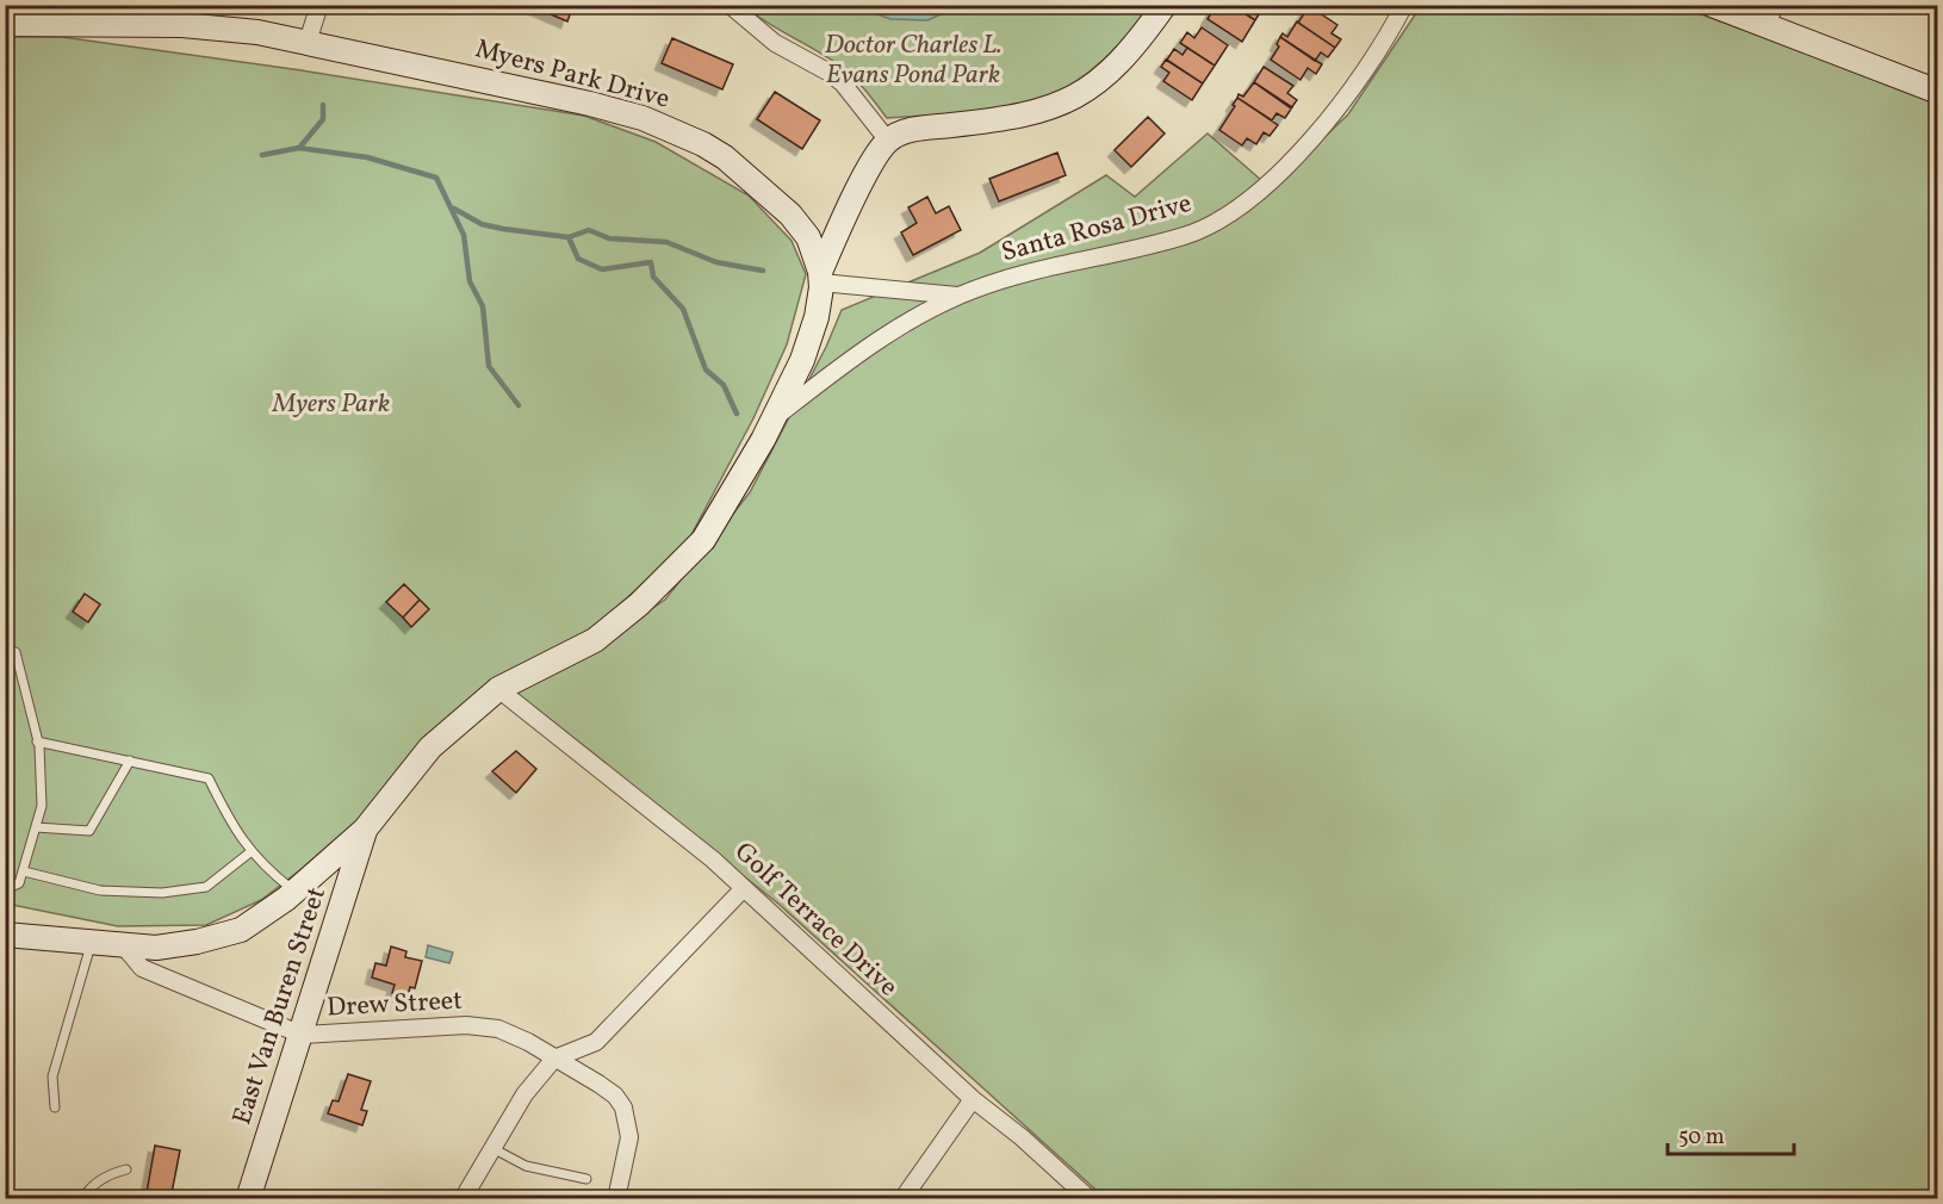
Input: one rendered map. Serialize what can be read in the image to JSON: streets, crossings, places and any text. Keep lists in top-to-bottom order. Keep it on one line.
{"streets":{"street":["Myers Park Drive","Santa Rosa Drive","Golf Terrace Drive","Drew Street","East Van Buren Street"]},"crossings":[["Myers Park Drive","Santa Rosa Drive"],["Myers Park Drive","Golf Terrace Drive"],["Myers Park Drive","Drew Street"],["Myers Park Drive","East Van Buren Street"],["Drew Street","East Van Buren Street"]],"parks":["Doctor Charles L. Evans Pond Park","Myers Park"],"scale_bar":"50 m"}
